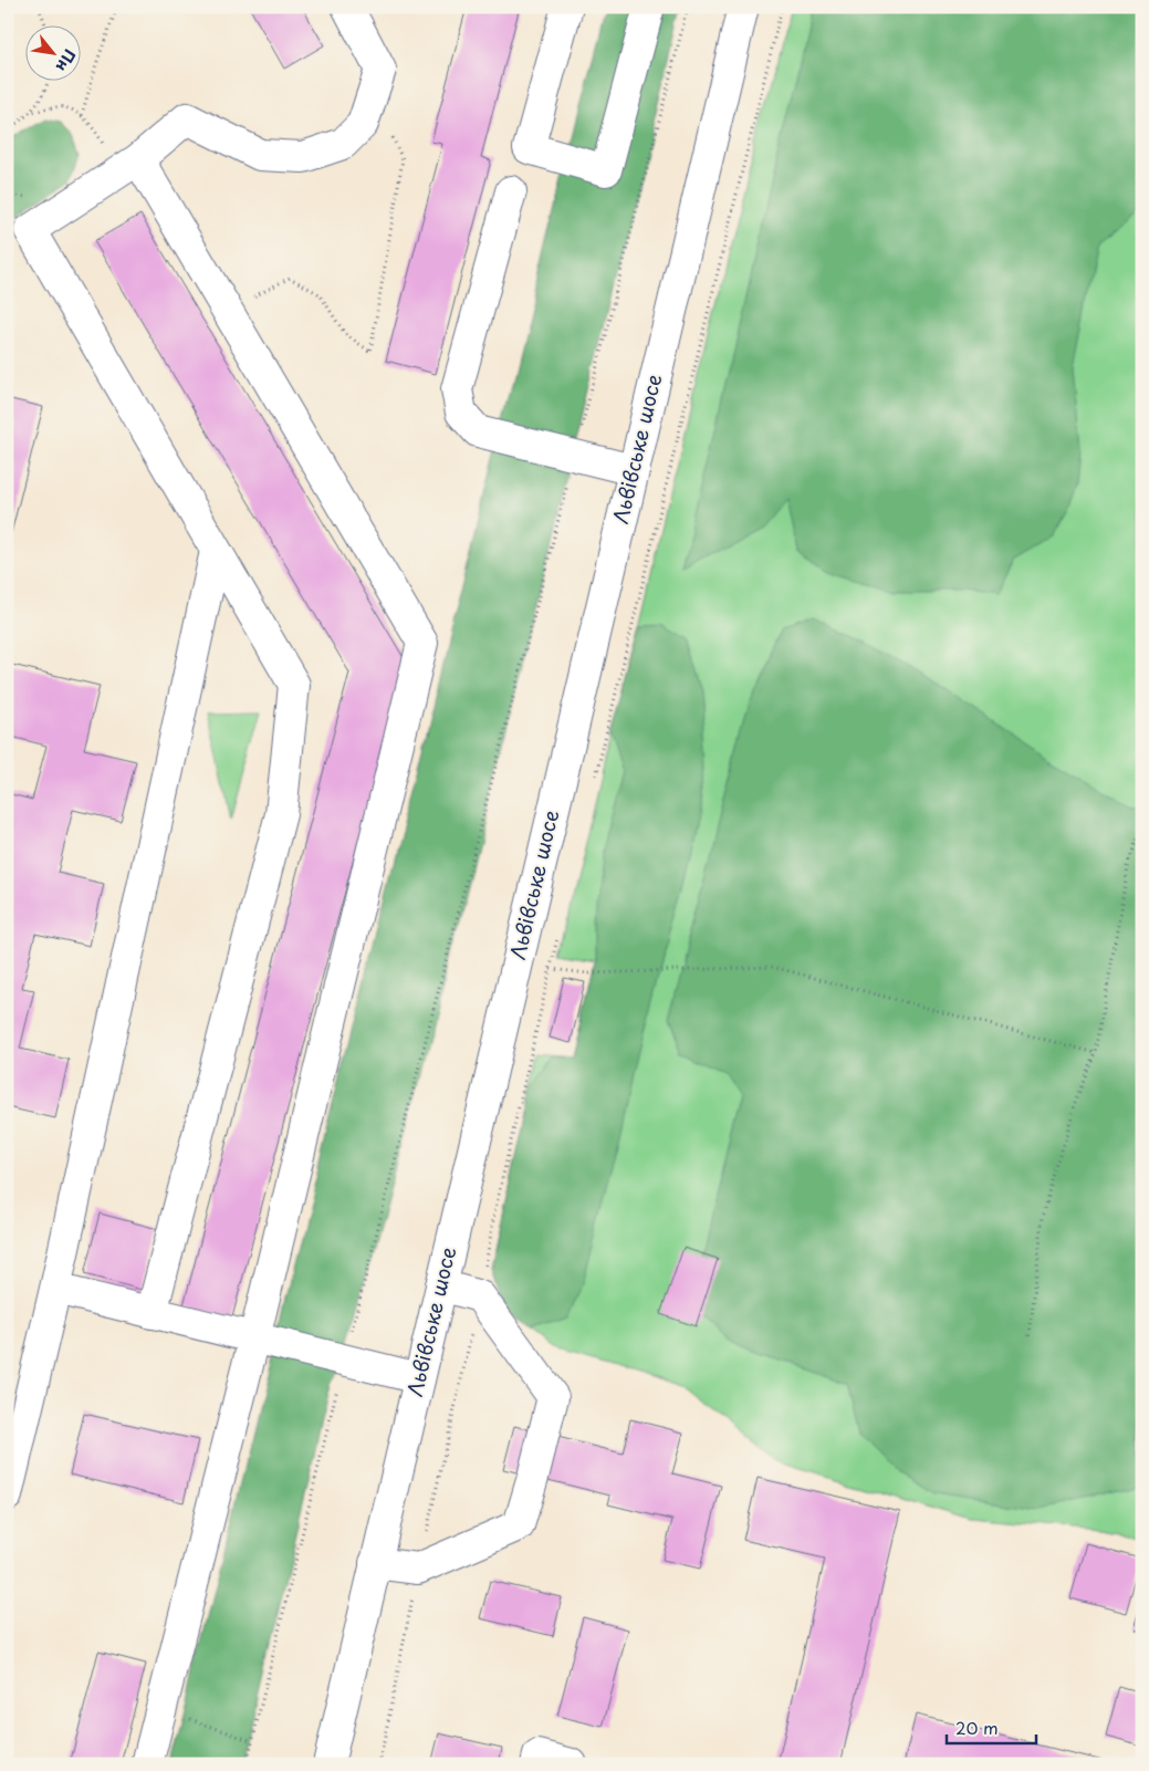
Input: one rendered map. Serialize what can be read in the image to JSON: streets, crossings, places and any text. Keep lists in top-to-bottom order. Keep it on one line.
{"streets":{"main road":["Львівське шосе"]},"scale_bar":"20 m","north":"bottom right"}
